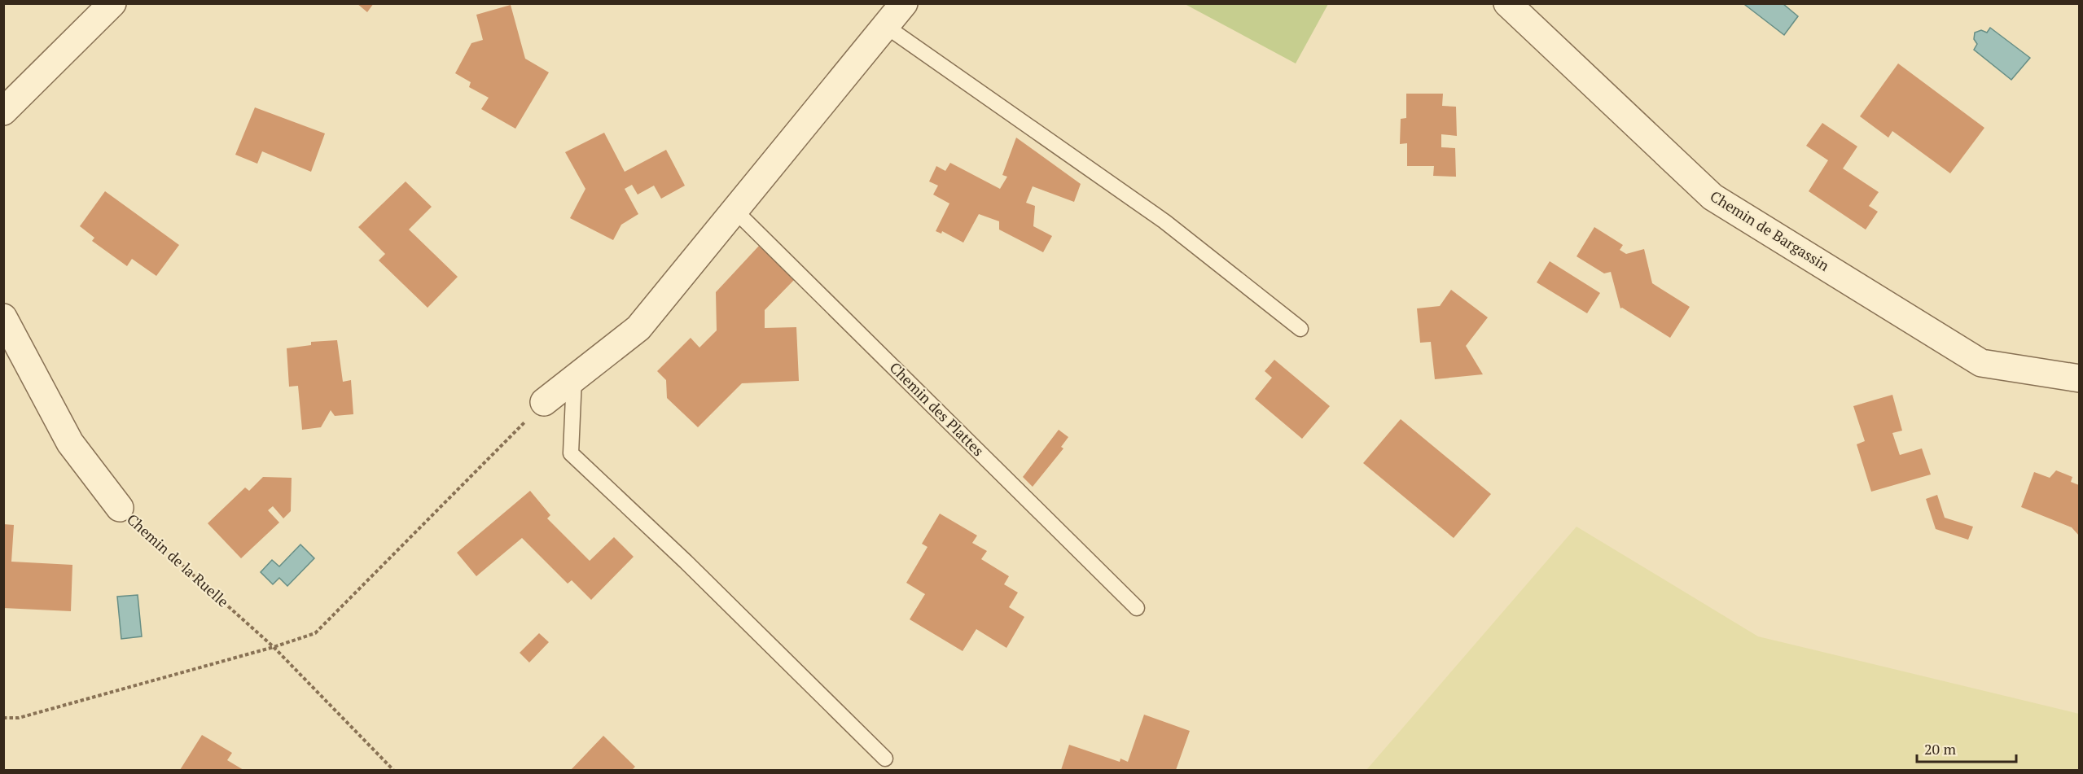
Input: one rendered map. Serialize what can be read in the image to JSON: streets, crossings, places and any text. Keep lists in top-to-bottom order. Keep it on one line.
{"streets":{"street":["Chemin de Bargassin","Chemin de la Ruelle"],"lane":["Chemin des Plattes"]},"scale_bar":"20 m"}
